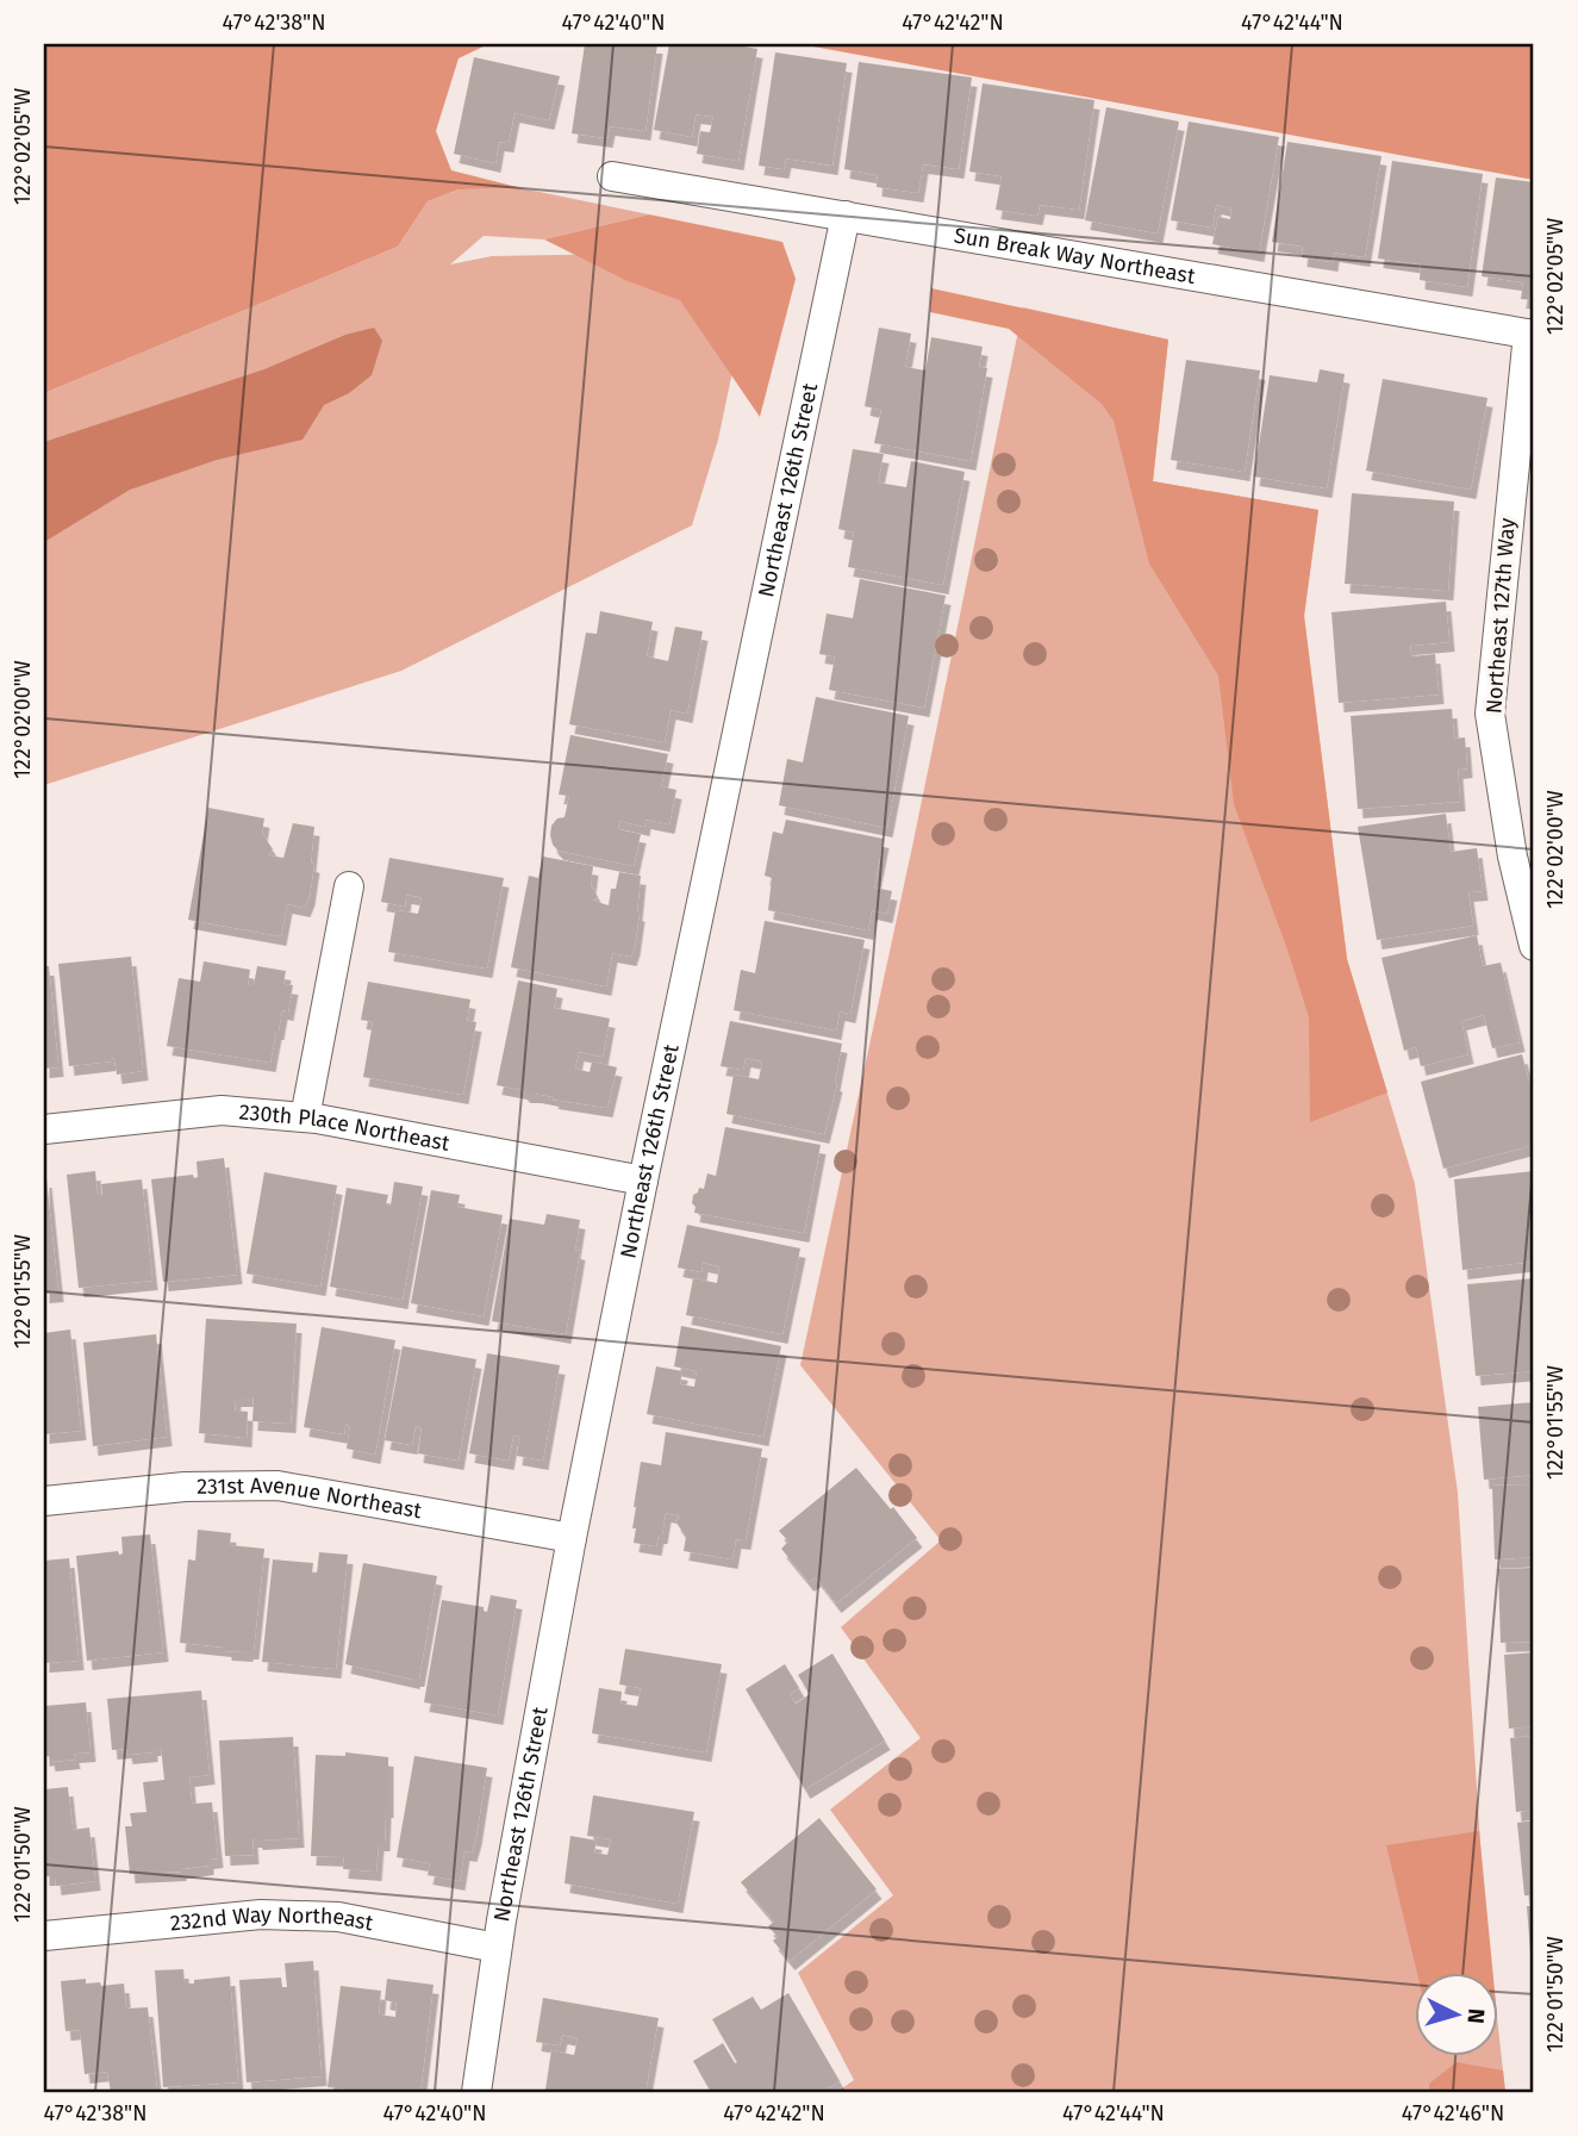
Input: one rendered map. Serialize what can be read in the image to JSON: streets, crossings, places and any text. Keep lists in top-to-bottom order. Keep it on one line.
{"streets":{"street":["Sun Break Way Northeast","Northeast 126th Street","Northeast 127th Way","230th Place Northeast","231st Avenue Northeast","232nd Way Northeast"]},"crossings":[["Sun Break Way Northeast","Northeast 126th Street"],["Sun Break Way Northeast","Northeast 127th Way"],["Northeast 126th Street","230th Place Northeast"],["Northeast 126th Street","231st Avenue Northeast"],["Northeast 126th Street","232nd Way Northeast"]],"north":"right","coordinates":["47°42'38\"N","47°42'40\"N","47°42'42\"N","47°42'44\"N","122°02'05\"W","122°02'00\"W","122°01'55\"W","122°01'50\"W","47°42'46\"N"]}
